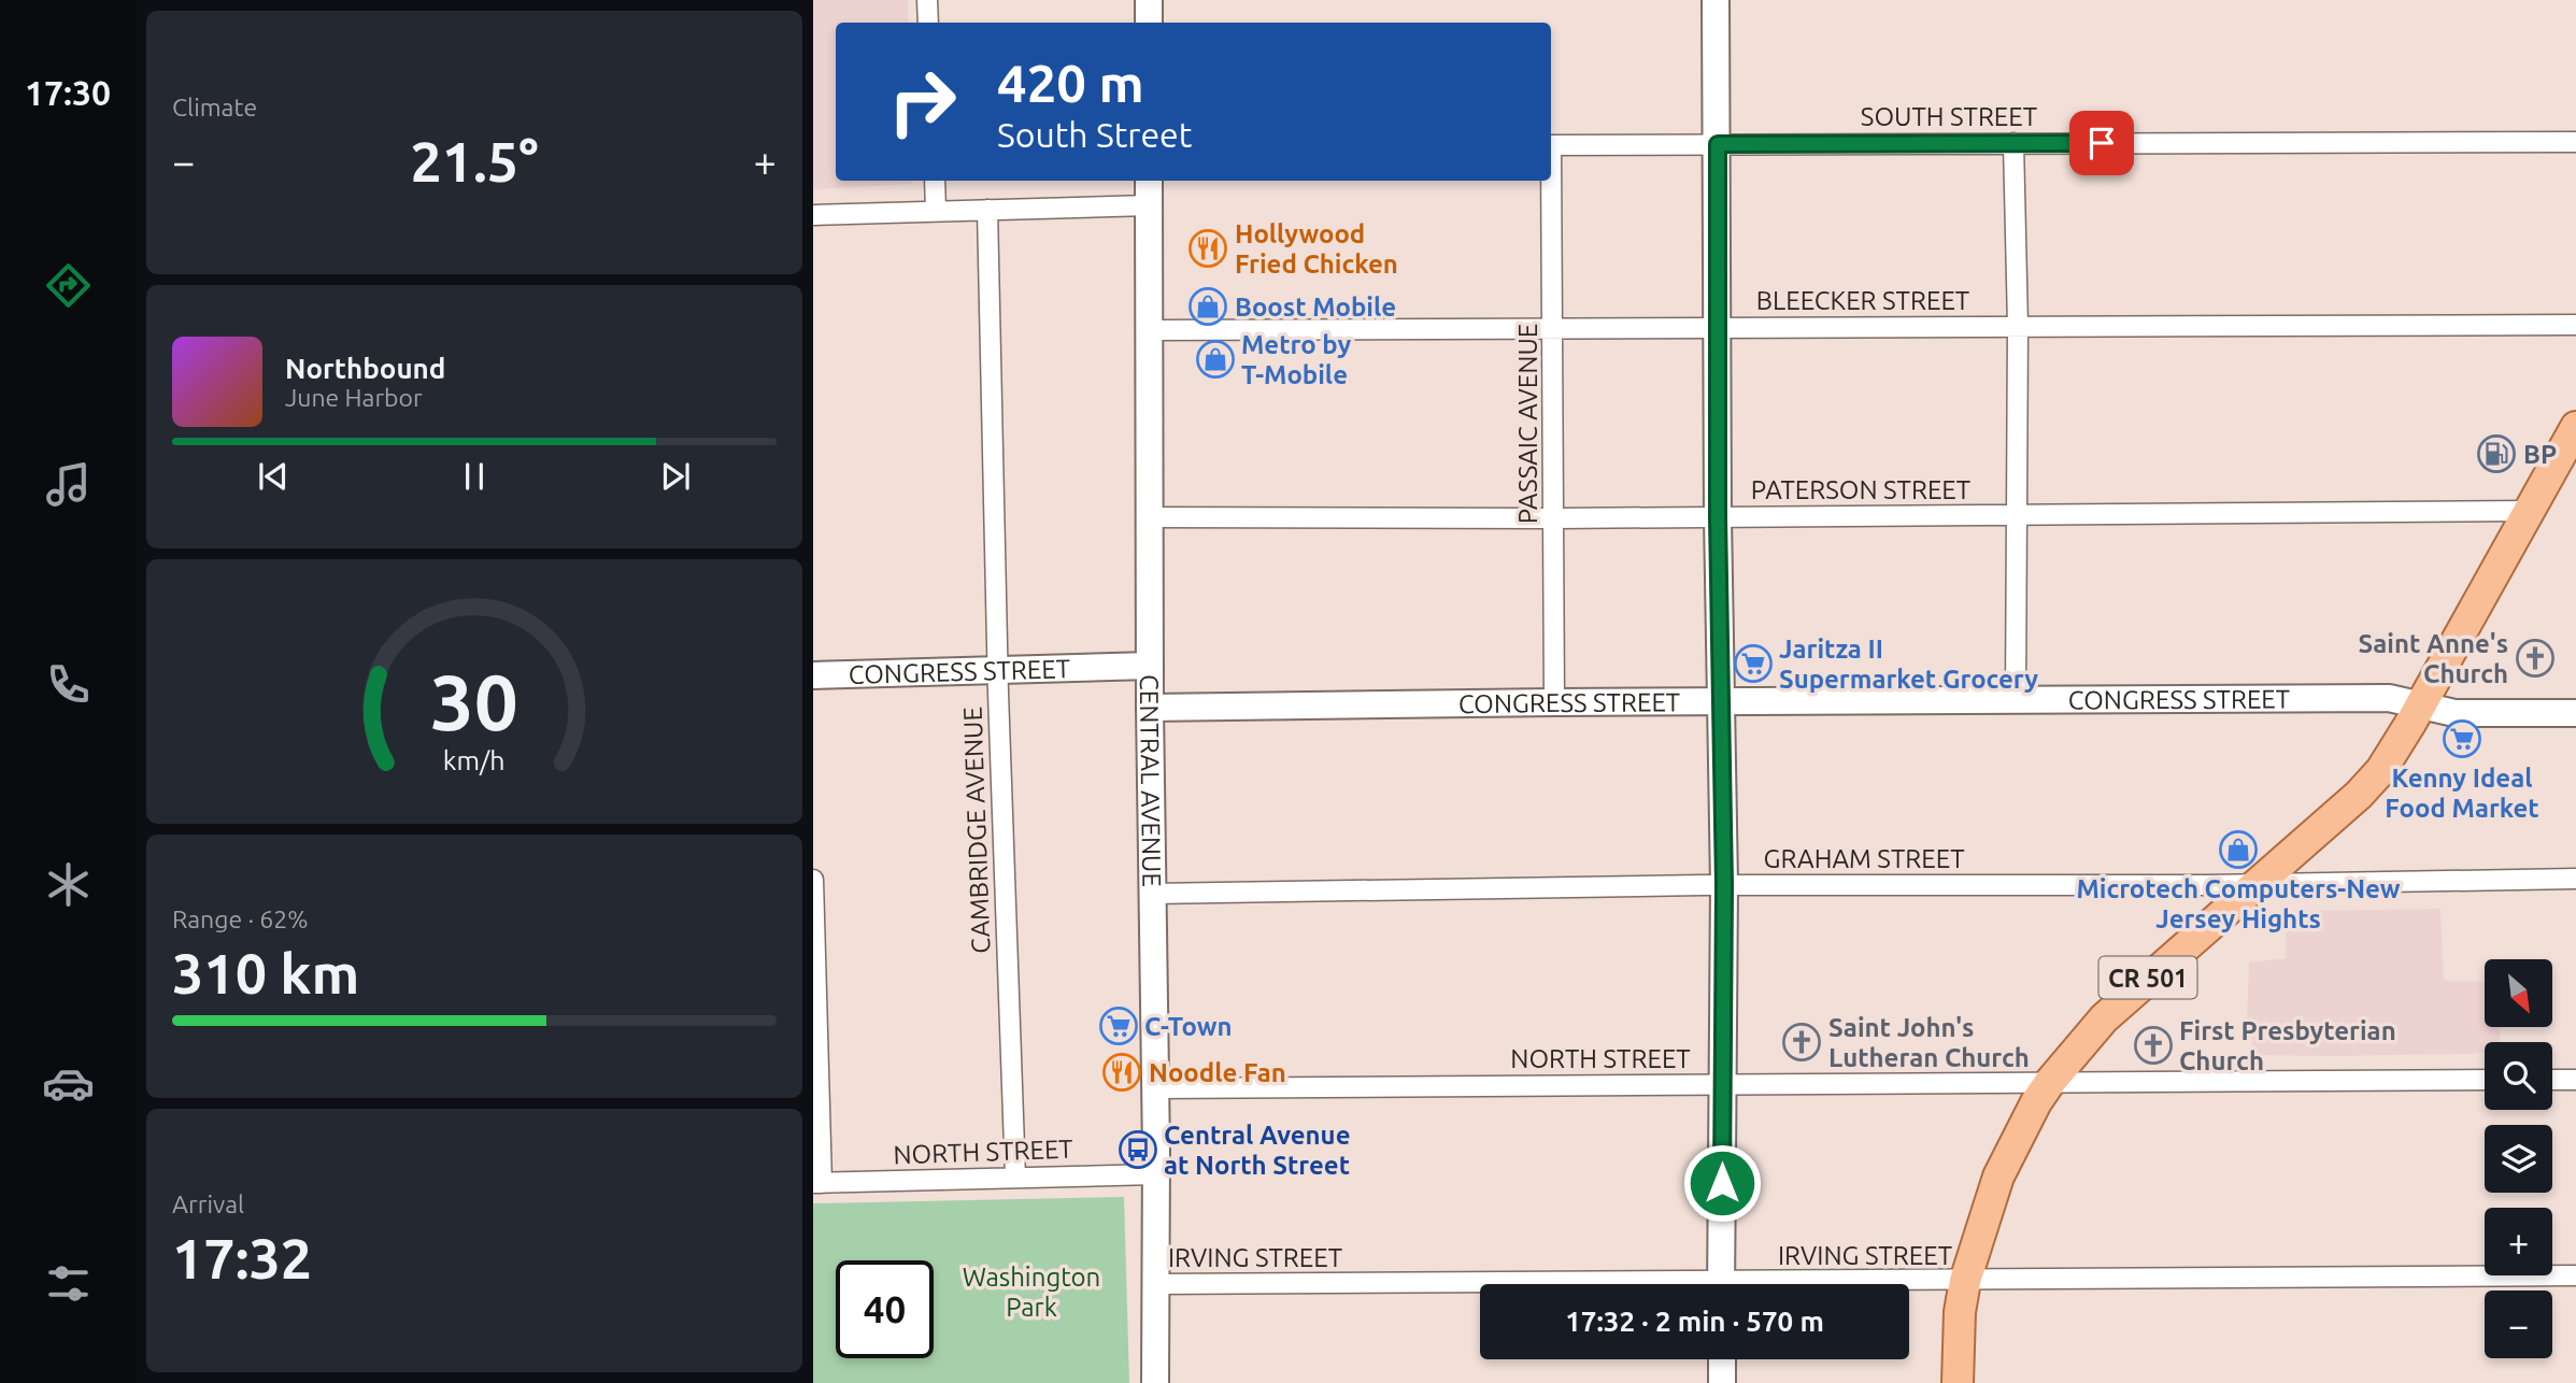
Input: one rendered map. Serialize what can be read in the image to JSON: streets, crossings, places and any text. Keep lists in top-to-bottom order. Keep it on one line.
{"streets":{"main road":["CR 501"],"street":["SOUTH STREET","BLEECKER STREET","PASSAIC AVENUE","PATERSON STREET","CONGRESS STREET","CENTRAL AVENUE","CAMBRIDGE AVENUE","GRAHAM STREET","NORTH STREET","IRVING STREET"]},"crossings":[["BLEECKER STREET","PASSAIC AVENUE"],["BLEECKER STREET","CENTRAL AVENUE"],["PASSAIC AVENUE","PATERSON STREET"],["PASSAIC AVENUE","CONGRESS STREET"],["PATERSON STREET","CENTRAL AVENUE"],["PATERSON STREET","CR 501"],["CONGRESS STREET","CENTRAL AVENUE"],["CONGRESS STREET","CAMBRIDGE AVENUE"],["CONGRESS STREET","CR 501"],["CENTRAL AVENUE","GRAHAM STREET"],["CENTRAL AVENUE","NORTH STREET"],["CENTRAL AVENUE","IRVING STREET"],["CAMBRIDGE AVENUE","NORTH STREET"],["GRAHAM STREET","CR 501"],["CR 501","NORTH STREET"],["CR 501","IRVING STREET"]],"parks":["Washington Park"],"places":{"restaurant":["Hollywood Fried Chicken","Noodle Fan"],"shop":["Boost Mobile","Metro by T-Mobile","Microtech Computers-New Jersey Hights"],"fuel station":["BP"],"church":["Saint Anne's Church","Saint John's Lutheran Church","First Presbyterian Church"],"supermarket":["Jaritza II Supermarket Grocery","Kenny Ideal Food Market","C-Town"],"bus stop":["Central Avenue at North Street"]},"north":"bottom right","page":{"tabs":"17:30","tile":["Climate",["Range · 62%","310 km"],["Arrival","17:32"]],"turn":["420 m","South Street"],"heat":["−","21.5°","+"],"song":["Northbound","June Harbor"],"map_buttons":["+","−"],"limit":"40","trip":"17:32 · 2 min · 570 m","gauge":["30","km/h"]}}
